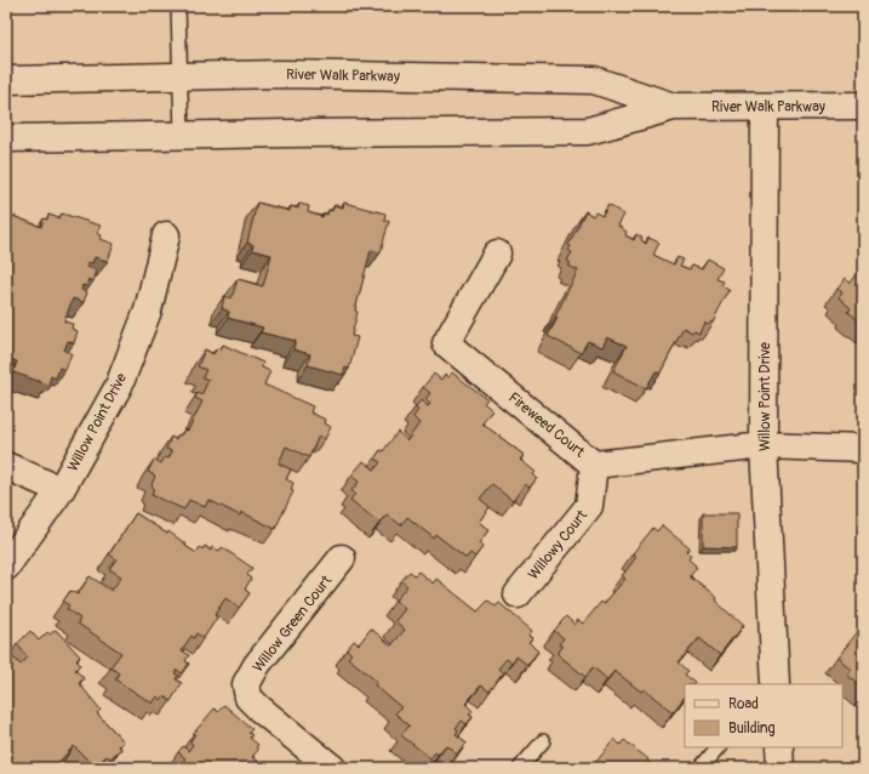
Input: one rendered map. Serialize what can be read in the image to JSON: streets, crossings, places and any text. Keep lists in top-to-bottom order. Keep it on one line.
{"streets":{"street":["River Walk Parkway","Willow Point Drive","Fireweed Court","Willowy Court","Willow Green Court"]},"crossings":[["River Walk Parkway","Willow Point Drive"],["Willow Point Drive","Fireweed Court"],["Fireweed Court","Willowy Court"]],"legend":["Road","Building"]}
